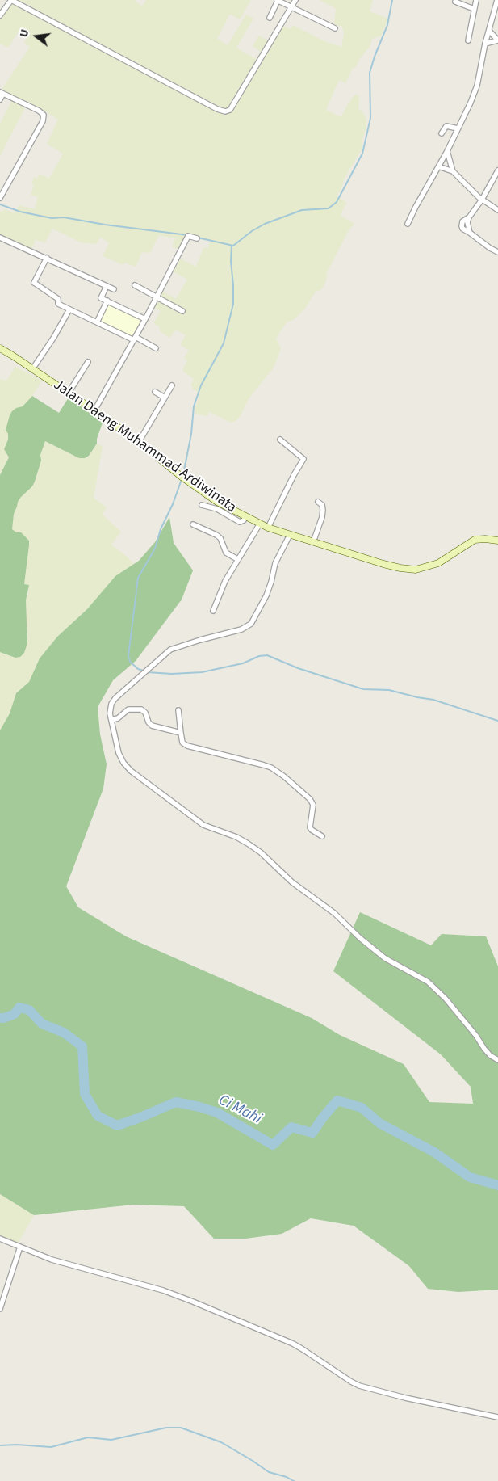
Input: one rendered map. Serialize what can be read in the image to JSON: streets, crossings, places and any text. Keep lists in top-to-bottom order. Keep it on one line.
{"streets":{"main road":["Jalan Daeng Muhammad Ardiwinata"]},"water":["Ci Mahi"],"north":"left"}
